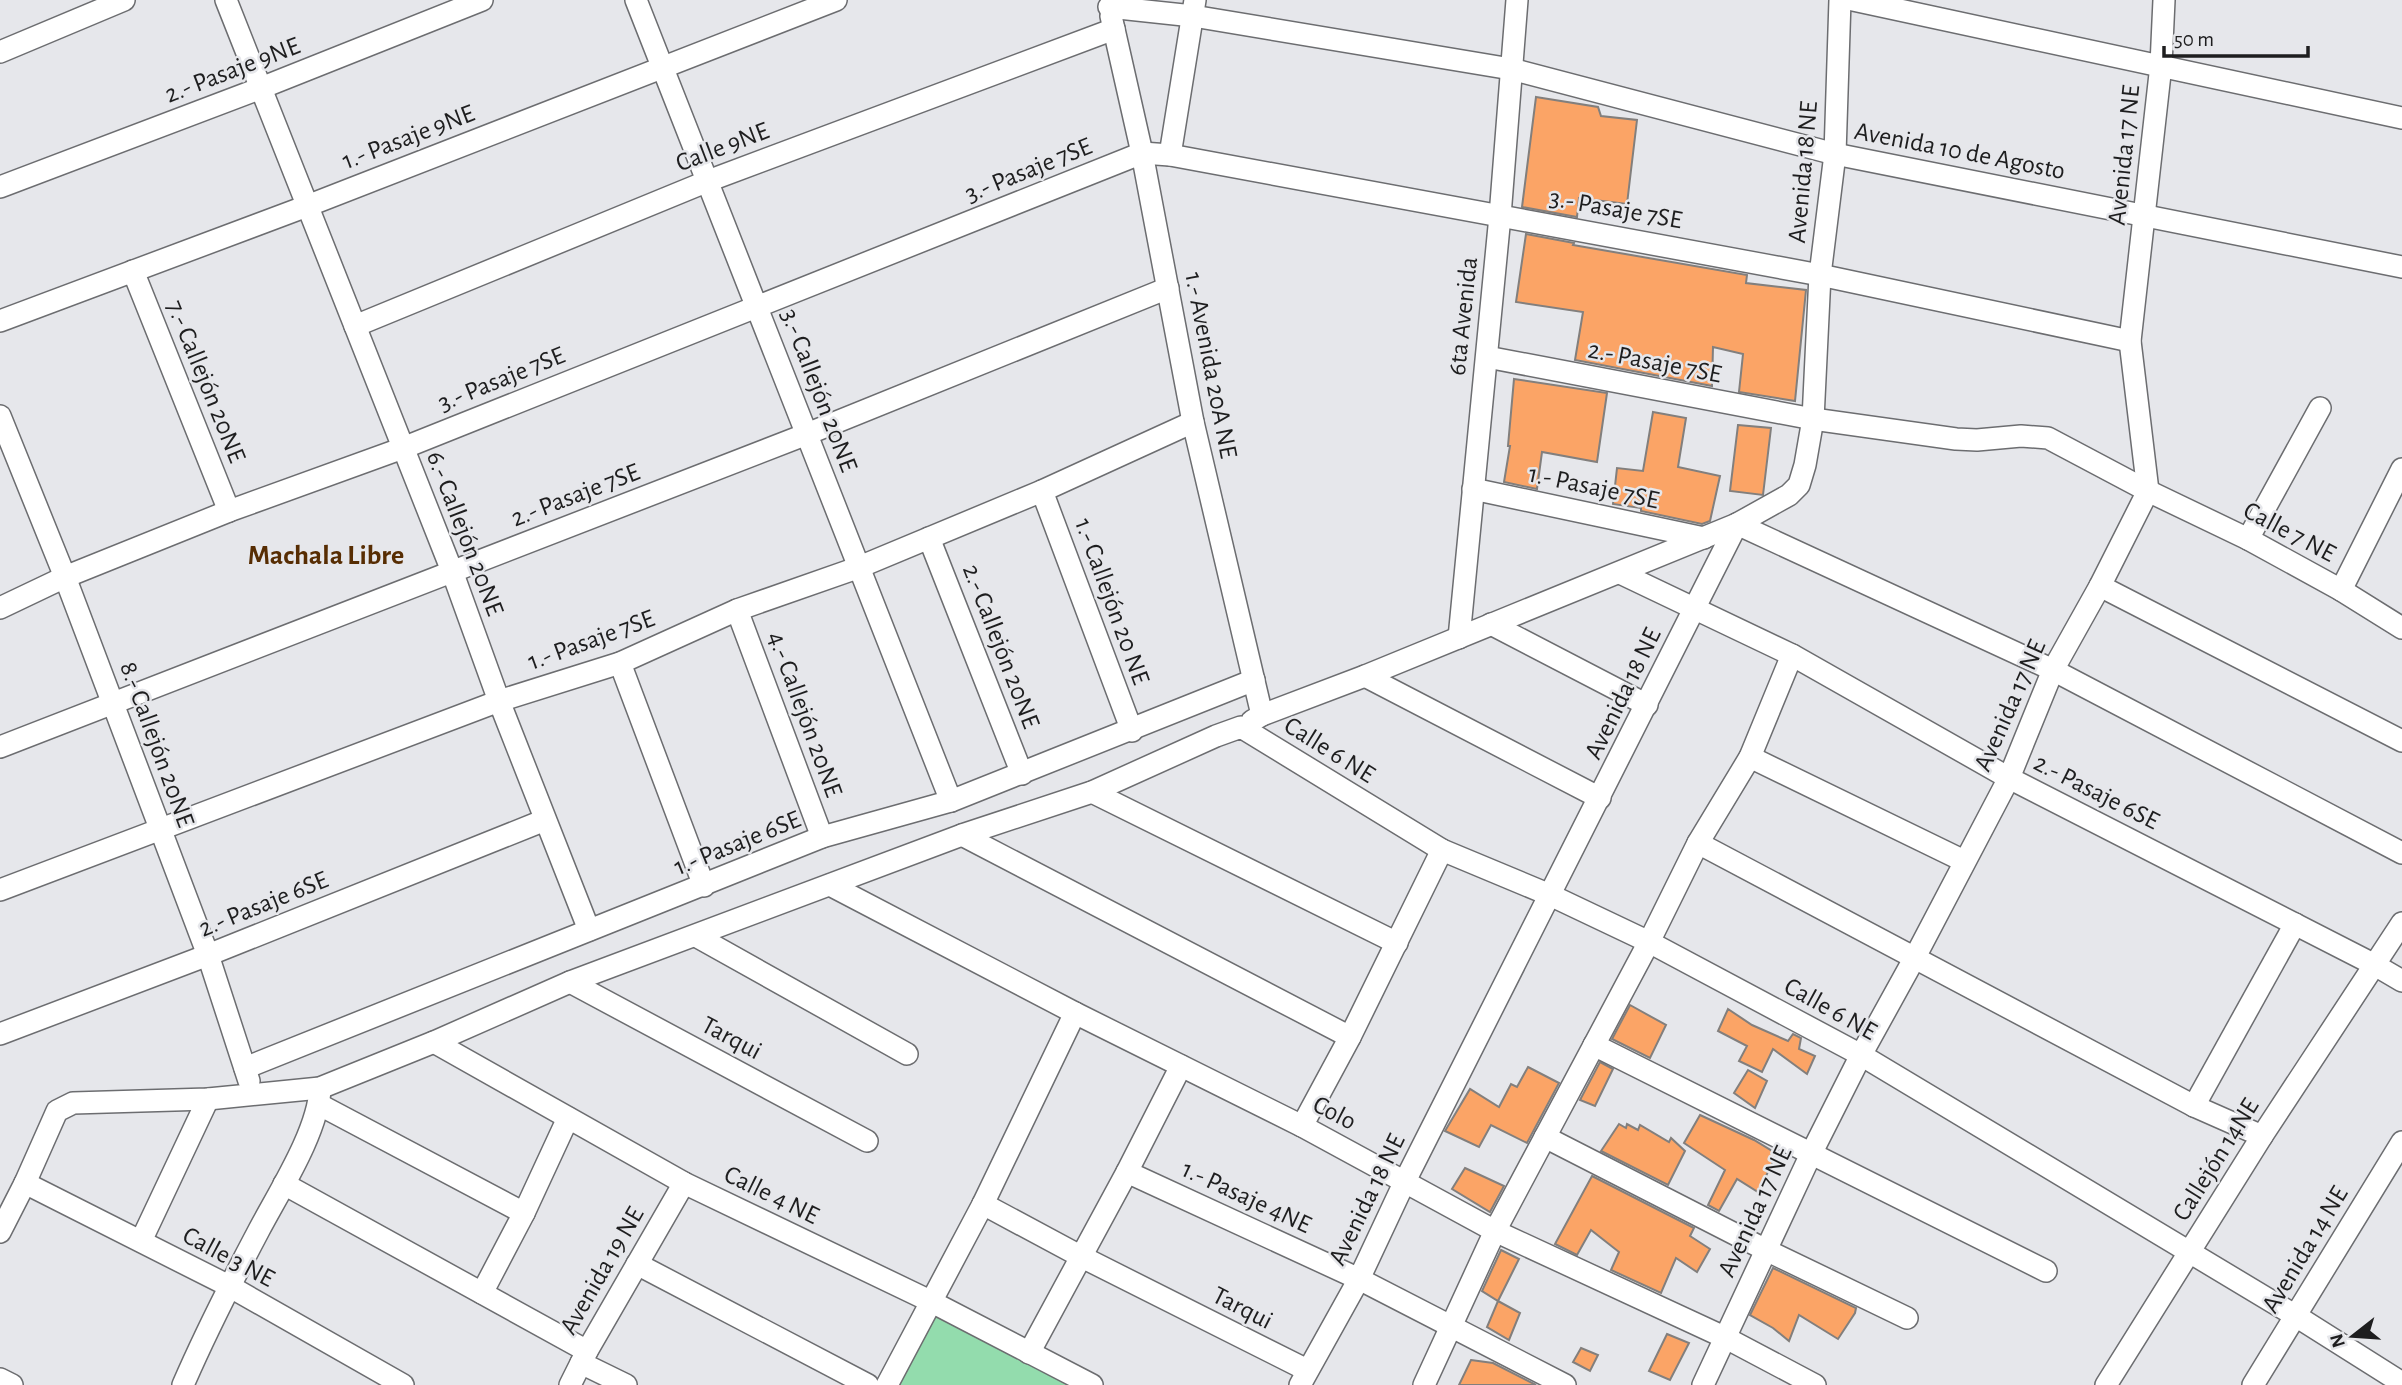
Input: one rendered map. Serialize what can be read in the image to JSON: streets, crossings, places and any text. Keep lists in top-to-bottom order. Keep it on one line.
{"streets":{"street":["2.- Pasaje 9NE","1.- Pasaje 9NE","Calle 9NE","Avenida 10 de Agosto","Avenida 17 NE","3.- Pasaje 7SE","Avenida 18 NE","6ta Avenida","2.- Pasaje 7SE","1.- Avenida 20A NE","7.- Callejón 20NE","3.- Callejón 20NE","1.- Pasaje 7SE","Calle 7 NE","6.- Callejón 20NE","1.- Callejón 20 NE","2.- Callejón 20NE","4.- Callejón 20NE","8.- Callejón 20NE","Calle 6 NE","2.- Pasaje 6SE","1.- Pasaje 6SE","Tarqui","Colo","Callejón 14NE","Calle 4 NE","1.- Pasaje 4NE","Avenida 14 NE","Calle 3 NE","Avenida 19 NE"]},"crossings":[["2.- Pasaje 9NE","6.- Callejón 20NE"],["1.- Pasaje 9NE","7.- Callejón 20NE"],["1.- Pasaje 9NE","3.- Callejón 20NE"],["1.- Pasaje 9NE","6.- Callejón 20NE"],["Calle 9NE","1.- Avenida 20A NE"],["Calle 9NE","3.- Callejón 20NE"],["Calle 9NE","6.- Callejón 20NE"],["Avenida 10 de Agosto","Avenida 17 NE"],["Avenida 10 de Agosto","Avenida 18 NE"],["Avenida 10 de Agosto","6ta Avenida"],["Avenida 17 NE","3.- Pasaje 7SE"],["Avenida 17 NE","2.- Pasaje 7SE"],["Avenida 17 NE","Calle 7 NE"],["Avenida 17 NE","Calle 6 NE"],["Avenida 17 NE","2.- Pasaje 6SE"],["Avenida 17 NE","Colo"],["3.- Pasaje 7SE","Avenida 18 NE"],["3.- Pasaje 7SE","6ta Avenida"],["3.- Pasaje 7SE","1.- Avenida 20A NE"],["3.- Pasaje 7SE","7.- Callejón 20NE"],["3.- Pasaje 7SE","3.- Callejón 20NE"],["3.- Pasaje 7SE","6.- Callejón 20NE"],["3.- Pasaje 7SE","8.- Callejón 20NE"],["Avenida 18 NE","2.- Pasaje 7SE"],["Avenida 18 NE","Calle 6 NE"],["Avenida 18 NE","2.- Pasaje 6SE"],["Avenida 18 NE","Tarqui"],["Avenida 18 NE","Colo"],["Avenida 18 NE","1.- Pasaje 4NE"],["6ta Avenida","2.- Pasaje 7SE"],["6ta Avenida","1.- Pasaje 7SE"],["2.- Pasaje 7SE","1.- Avenida 20A NE"],["2.- Pasaje 7SE","3.- Callejón 20NE"],["2.- Pasaje 7SE","Calle 7 NE"],["2.- Pasaje 7SE","6.- Callejón 20NE"],["2.- Pasaje 7SE","8.- Callejón 20NE"],["1.- Avenida 20A NE","1.- Pasaje 7SE"],["1.- Avenida 20A NE","1.- Pasaje 6SE"],["3.- Callejón 20NE","1.- Pasaje 7SE"],["3.- Callejón 20NE","1.- Pasaje 6SE"],["1.- Pasaje 7SE","6.- Callejón 20NE"],["1.- Pasaje 7SE","1.- Callejón 20 NE"],["1.- Pasaje 7SE","2.- Callejón 20NE"],["1.- Pasaje 7SE","4.- Callejón 20NE"],["1.- Pasaje 7SE","8.- Callejón 20NE"],["6.- Callejón 20NE","2.- Pasaje 6SE"],["6.- Callejón 20NE","1.- Pasaje 6SE"],["1.- Callejón 20 NE","1.- Pasaje 6SE"],["2.- Callejón 20NE","1.- Pasaje 6SE"],["4.- Callejón 20NE","1.- Pasaje 6SE"],["8.- Callejón 20NE","Calle 6 NE"],["8.- Callejón 20NE","2.- Pasaje 6SE"],["8.- Callejón 20NE","1.- Pasaje 6SE"],["Calle 6 NE","Tarqui"],["Calle 6 NE","Colo"],["Calle 6 NE","Callejón 14NE"],["Calle 6 NE","Calle 4 NE"],["Calle 6 NE","Avenida 14 NE"],["Calle 6 NE","Calle 3 NE"],["2.- Pasaje 6SE","Callejón 14NE"],["Calle 4 NE","Avenida 19 NE"]],"districts":["Machala Libre"],"scale_bar":"50 m","north":"left"}
